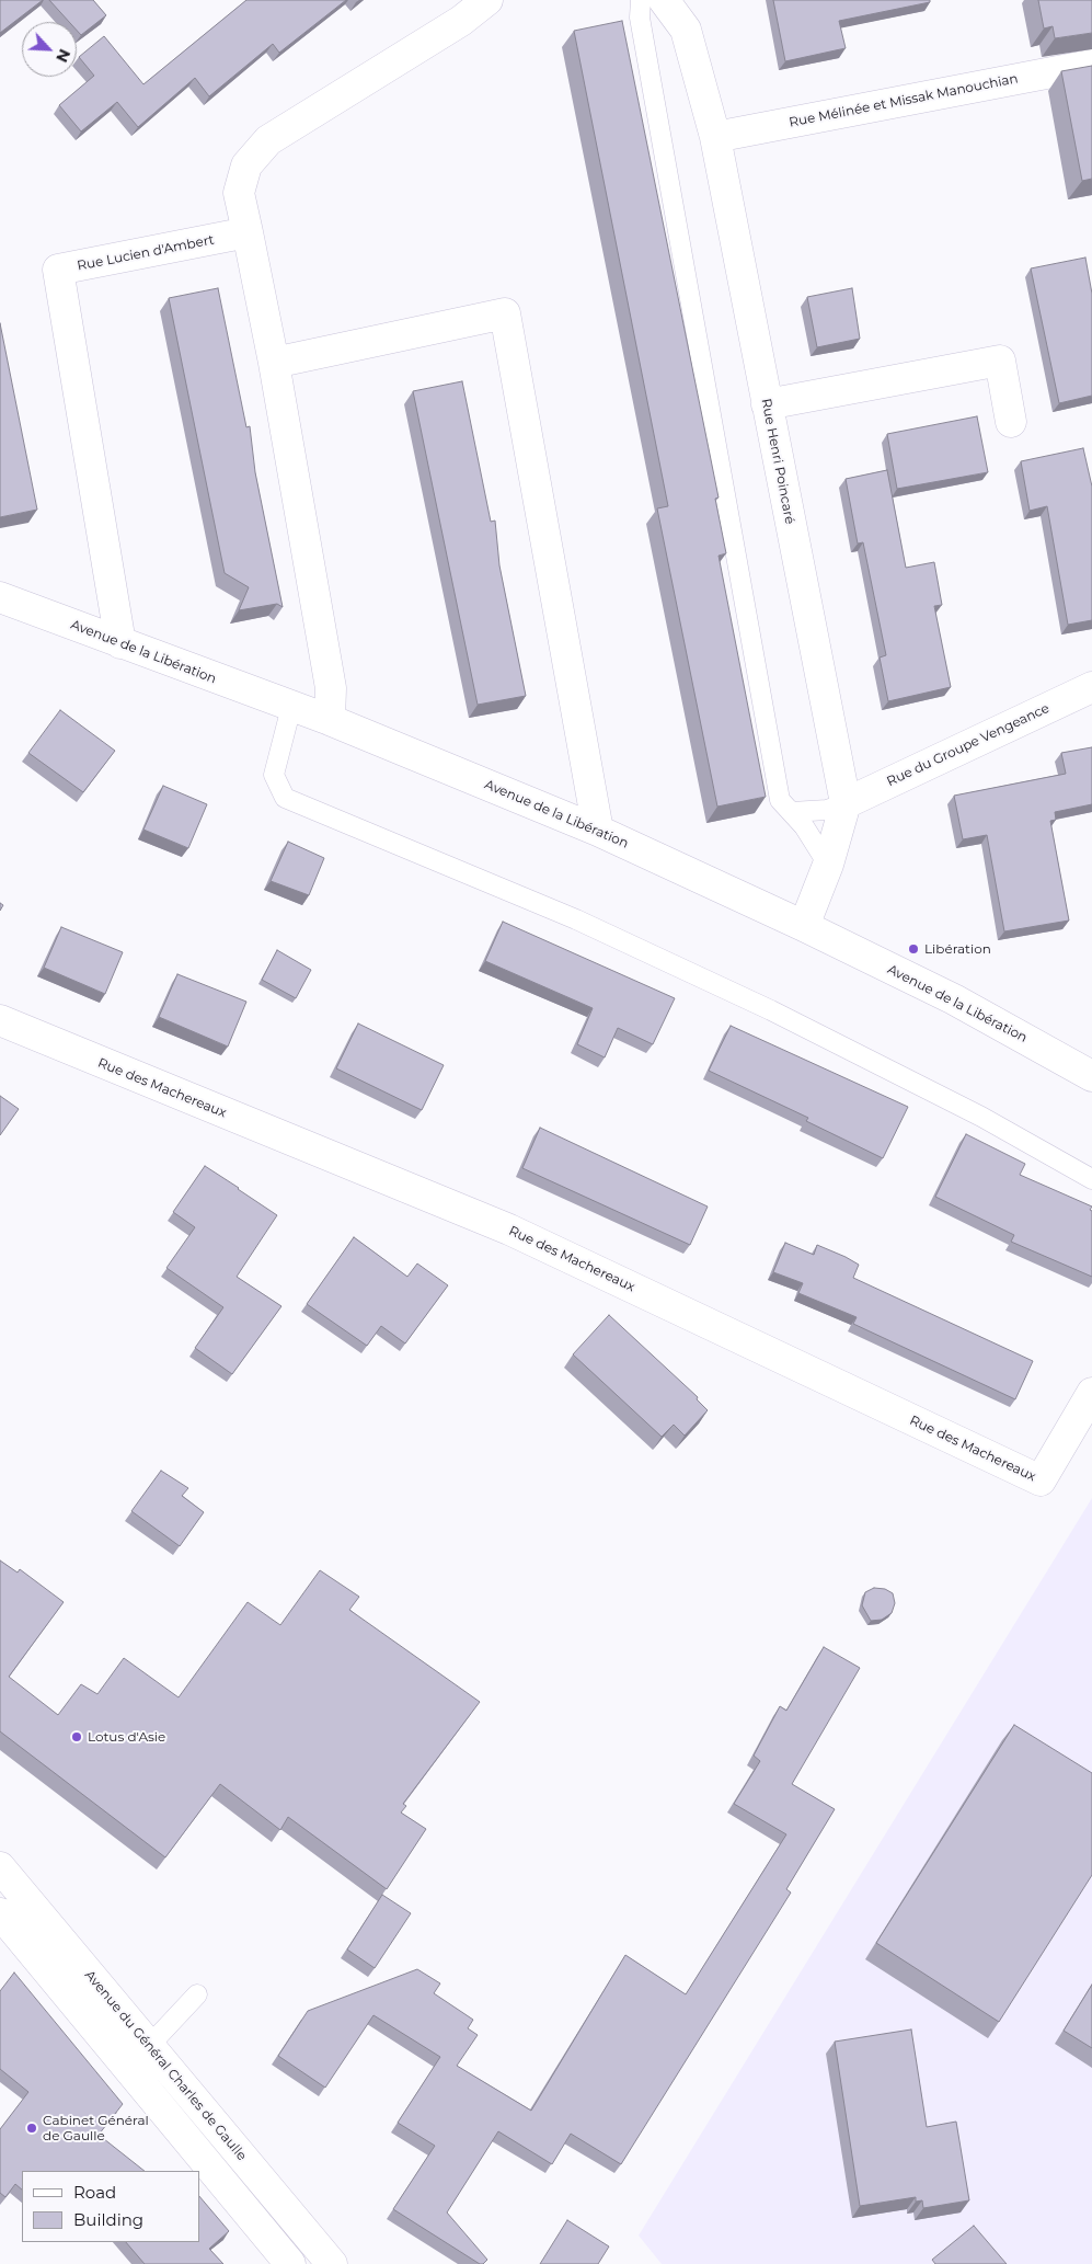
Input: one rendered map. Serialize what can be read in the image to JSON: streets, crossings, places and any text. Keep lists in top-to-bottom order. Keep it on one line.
{"streets":{"street":["Rue Mélinée et Missak Manouchian","Rue Lucien d'Ambert","Rue Henri Poincaré","Avenue de la Libération","Rue du Groupe Vengeance","Rue des Machereaux","Avenue du Général Charles de Gaulle"]},"crossings":[["Rue Mélinée et Missak Manouchian","Rue Henri Poincaré"],["Rue Lucien d'Ambert","Avenue de la Libération"],["Rue Henri Poincaré","Avenue de la Libération"],["Rue Henri Poincaré","Rue du Groupe Vengeance"]],"places":["Libération","Lotus d'Asie","Cabinet Général de Gaulle"],"legend":["Road","Building"],"north":"bottom right"}
